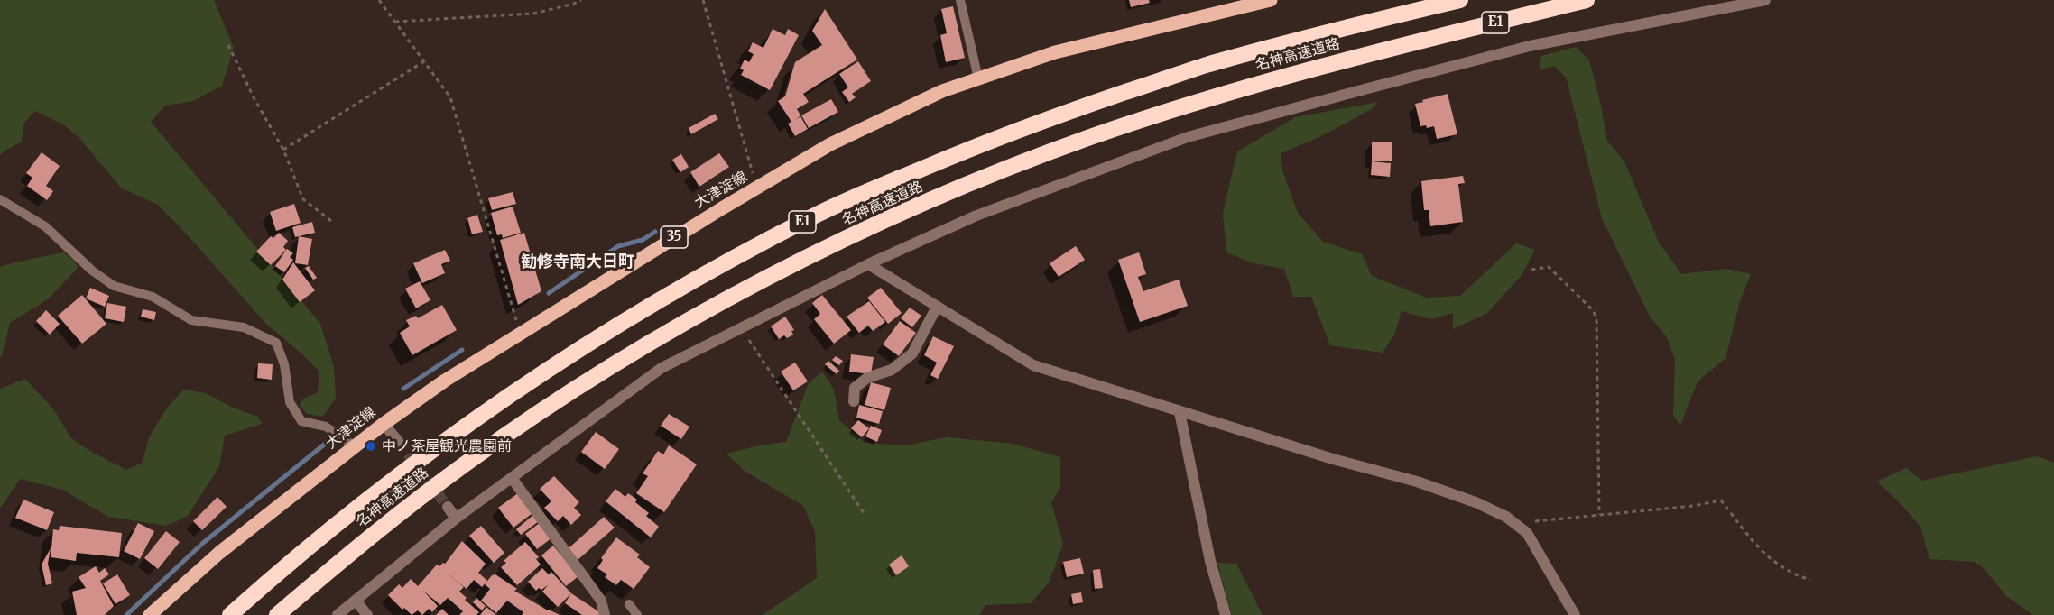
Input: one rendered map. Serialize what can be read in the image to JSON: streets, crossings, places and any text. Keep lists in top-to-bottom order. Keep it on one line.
{"streets":{"highway":["E1","名神高速道路"],"main road":["大津淀線","35"]},"districts":["勧修寺南大日町"],"places":["中ノ茶屋観光農園前"]}
